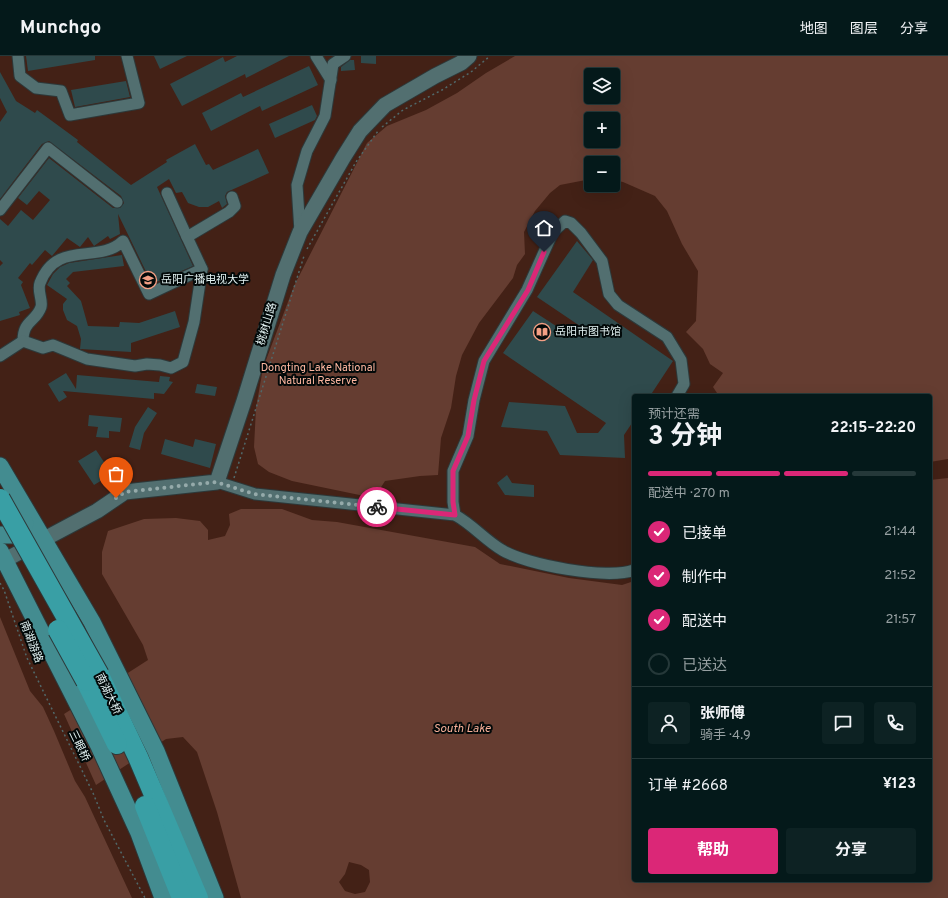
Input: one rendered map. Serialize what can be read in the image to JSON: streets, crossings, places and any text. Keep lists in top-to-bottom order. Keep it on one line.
{"streets":{"highway":["南湖大桥"],"street":["桃树山路"],"path":["南湖游路","三眼桥"]},"crossings":[["南湖游路","三眼桥"]],"water":["South Lake"],"parks":["Dongting Lake National Natural Reserve"],"places":{"school or university":["岳阳广播电视大学"],"library":["岳阳市图书馆"]},"page":{"header":"Munchgo","nav":["地图","图层","分享"],"map_buttons":["+","−"],"heading":["3 分钟","预计还需","22:15–22:20"],"panel":["张师傅","骑手 · 4.9","订单 #2668","¥123"],"bar":"配送中 · 270 m","list":[["已接单","21:44"],["制作中","21:52"],["配送中","21:57"],"已送达"],"buttons":["帮助","分享"]}}
